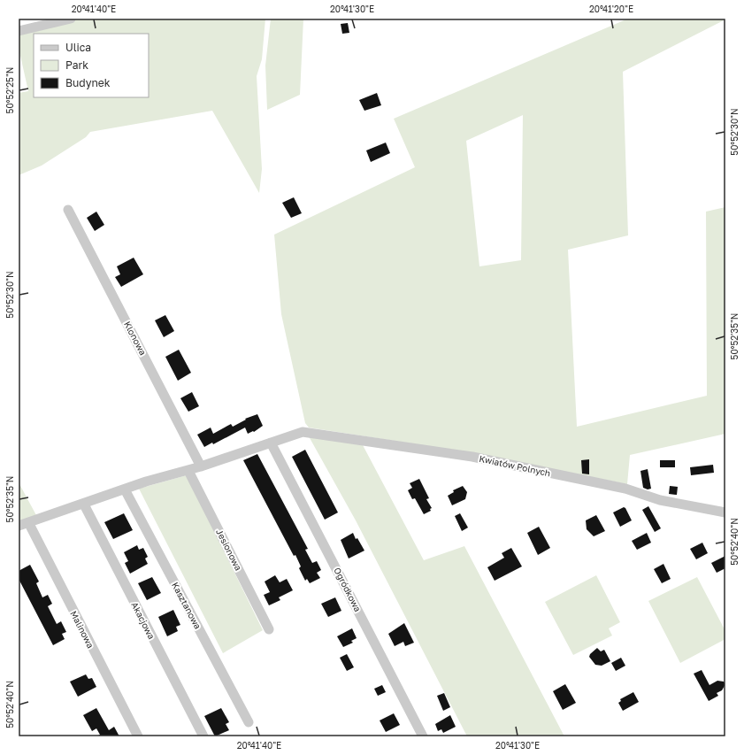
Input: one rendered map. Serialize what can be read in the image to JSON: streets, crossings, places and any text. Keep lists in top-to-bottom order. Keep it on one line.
{"streets":{"street":["Klonowa","Kwiatów Polnych","Jesionowa","Ogródkowa","Kasztanowa","Akacjowa","Malinowa"]},"crossings":[["Kwiatów Polnych","Ogródkowa"]],"legend":["Ulica","Park","Budynek"],"coordinates":["20°41'40\"E","20°41'30\"E","20°41'20\"E","50°52'25\"N","50°52'30\"N","50°52'35\"N","50°52'40\"N"]}
